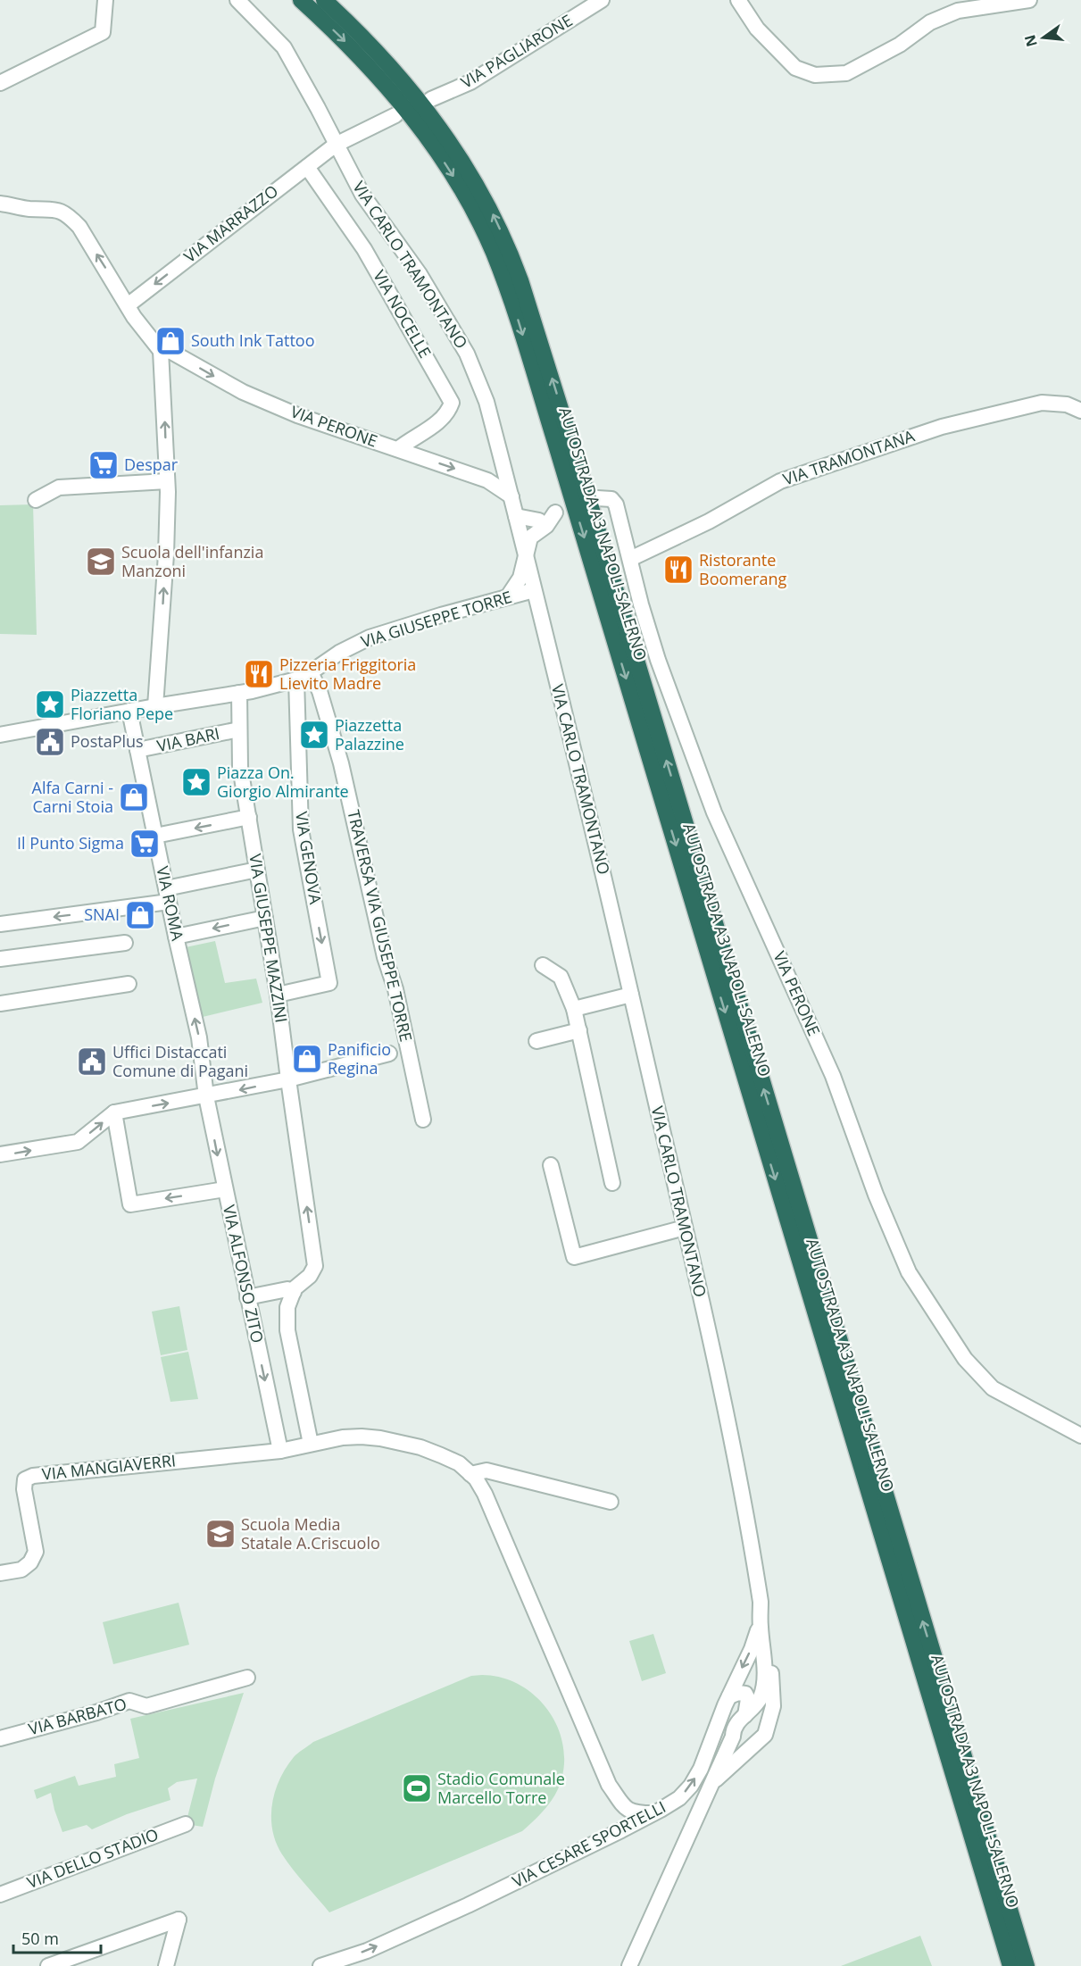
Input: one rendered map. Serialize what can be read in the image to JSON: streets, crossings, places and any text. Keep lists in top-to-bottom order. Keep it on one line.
{"streets":{"highway":["AUTOSTRADA A3 NAPOLI-SALERNO"],"street":["VIA PAGLIARONE","VIA MARRAZZO","VIA CARLO TRAMONTANO","VIA NOCELLE","VIA PERONE","VIA TRAMONTANA","VIA GIUSEPPE TORRE","VIA BARI","VIA GENOVA","VIA ROMA","TRAVERSA VIA GIUSEPPE TORRE","VIA GIUSEPPE MAZZINI","VIA ALFONSO ZITO","VIA MANGIAVERRI","VIA BARBATO","VIA CESARE SPORTELLI","VIA DELLO STADIO"]},"crossings":[["VIA MARRAZZO","VIA CARLO TRAMONTANO"],["VIA MARRAZZO","VIA NOCELLE"],["VIA CARLO TRAMONTANO","VIA PERONE"],["VIA CARLO TRAMONTANO","VIA GIUSEPPE TORRE"],["VIA CARLO TRAMONTANO","VIA CESARE SPORTELLI"],["VIA NOCELLE","VIA PERONE"],["VIA PERONE","VIA TRAMONTANA"],["VIA GIUSEPPE TORRE","VIA GENOVA"],["VIA GIUSEPPE TORRE","VIA ROMA"],["VIA GIUSEPPE TORRE","TRAVERSA VIA GIUSEPPE TORRE"],["VIA GIUSEPPE TORRE","VIA GIUSEPPE MAZZINI"],["VIA BARI","VIA ROMA"],["VIA BARI","VIA GIUSEPPE MAZZINI"],["VIA GENOVA","VIA GIUSEPPE MAZZINI"],["VIA ROMA","VIA ALFONSO ZITO"],["VIA ALFONSO ZITO","VIA MANGIAVERRI"]],"one_way":["VIA MARRAZZO","VIA GENOVA","VIA ROMA"],"places":{"shop":["South Ink Tattoo","Alfa Carni - Carni Stoia","SNAI","Panificio Regina"],"supermarket":["Despar","Il Punto Sigma"],"school or university":["Scuola dell'infanzia Manzoni","Scuola Media Statale A.Criscuolo"],"restaurant":["Ristorante Boomerang","Pizzeria Friggitoria Lievito Madre"],"place":["Piazzetta Floriano Pepe","Piazzetta Palazzine","Piazza On. Giorgio Almirante"],"public building":["PostaPlus","Uffici Distaccati Comune di Pagani"],"sports":["Stadio Comunale Marcello Torre"]},"scale_bar":"50 m","north":"left"}
